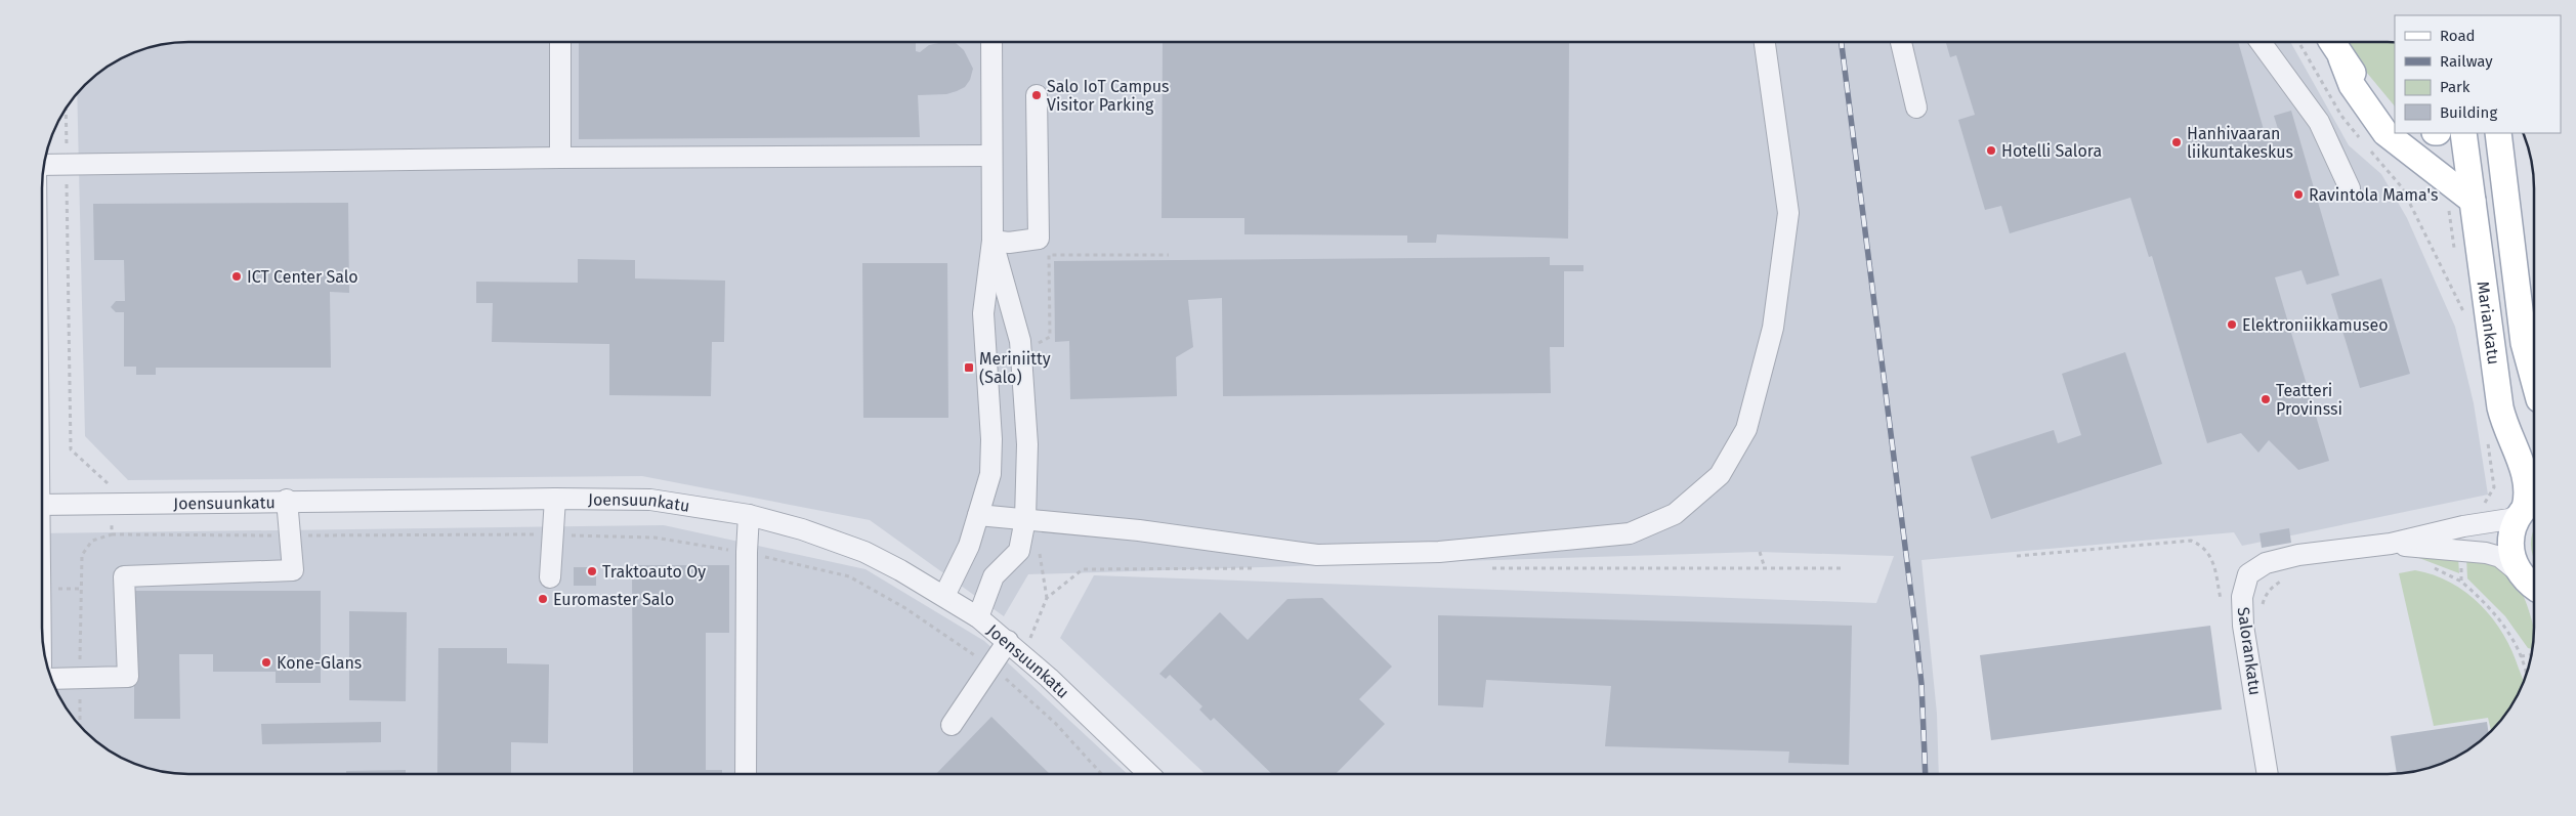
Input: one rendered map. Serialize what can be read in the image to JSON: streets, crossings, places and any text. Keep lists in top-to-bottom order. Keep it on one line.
{"streets":{"main road":["Mariankatu"],"street":["Joensuunkatu","Salorankatu"]},"crossings":[["Mariankatu","Salorankatu"]],"places":{"other":["Salo IoT Campus Visitor Parking","Hanhivaaran liikuntakeskus","Hotelli Salora","Ravintola Mama's","ICT Center Salo","Elektroniikkamuseo","Teatteri Provinssi","Traktoauto Oy","Euromaster Salo","Kone-Glans"],"transit":["Meriniitty (Salo)"]},"legend":["Road","Railway","Park","Building"]}
